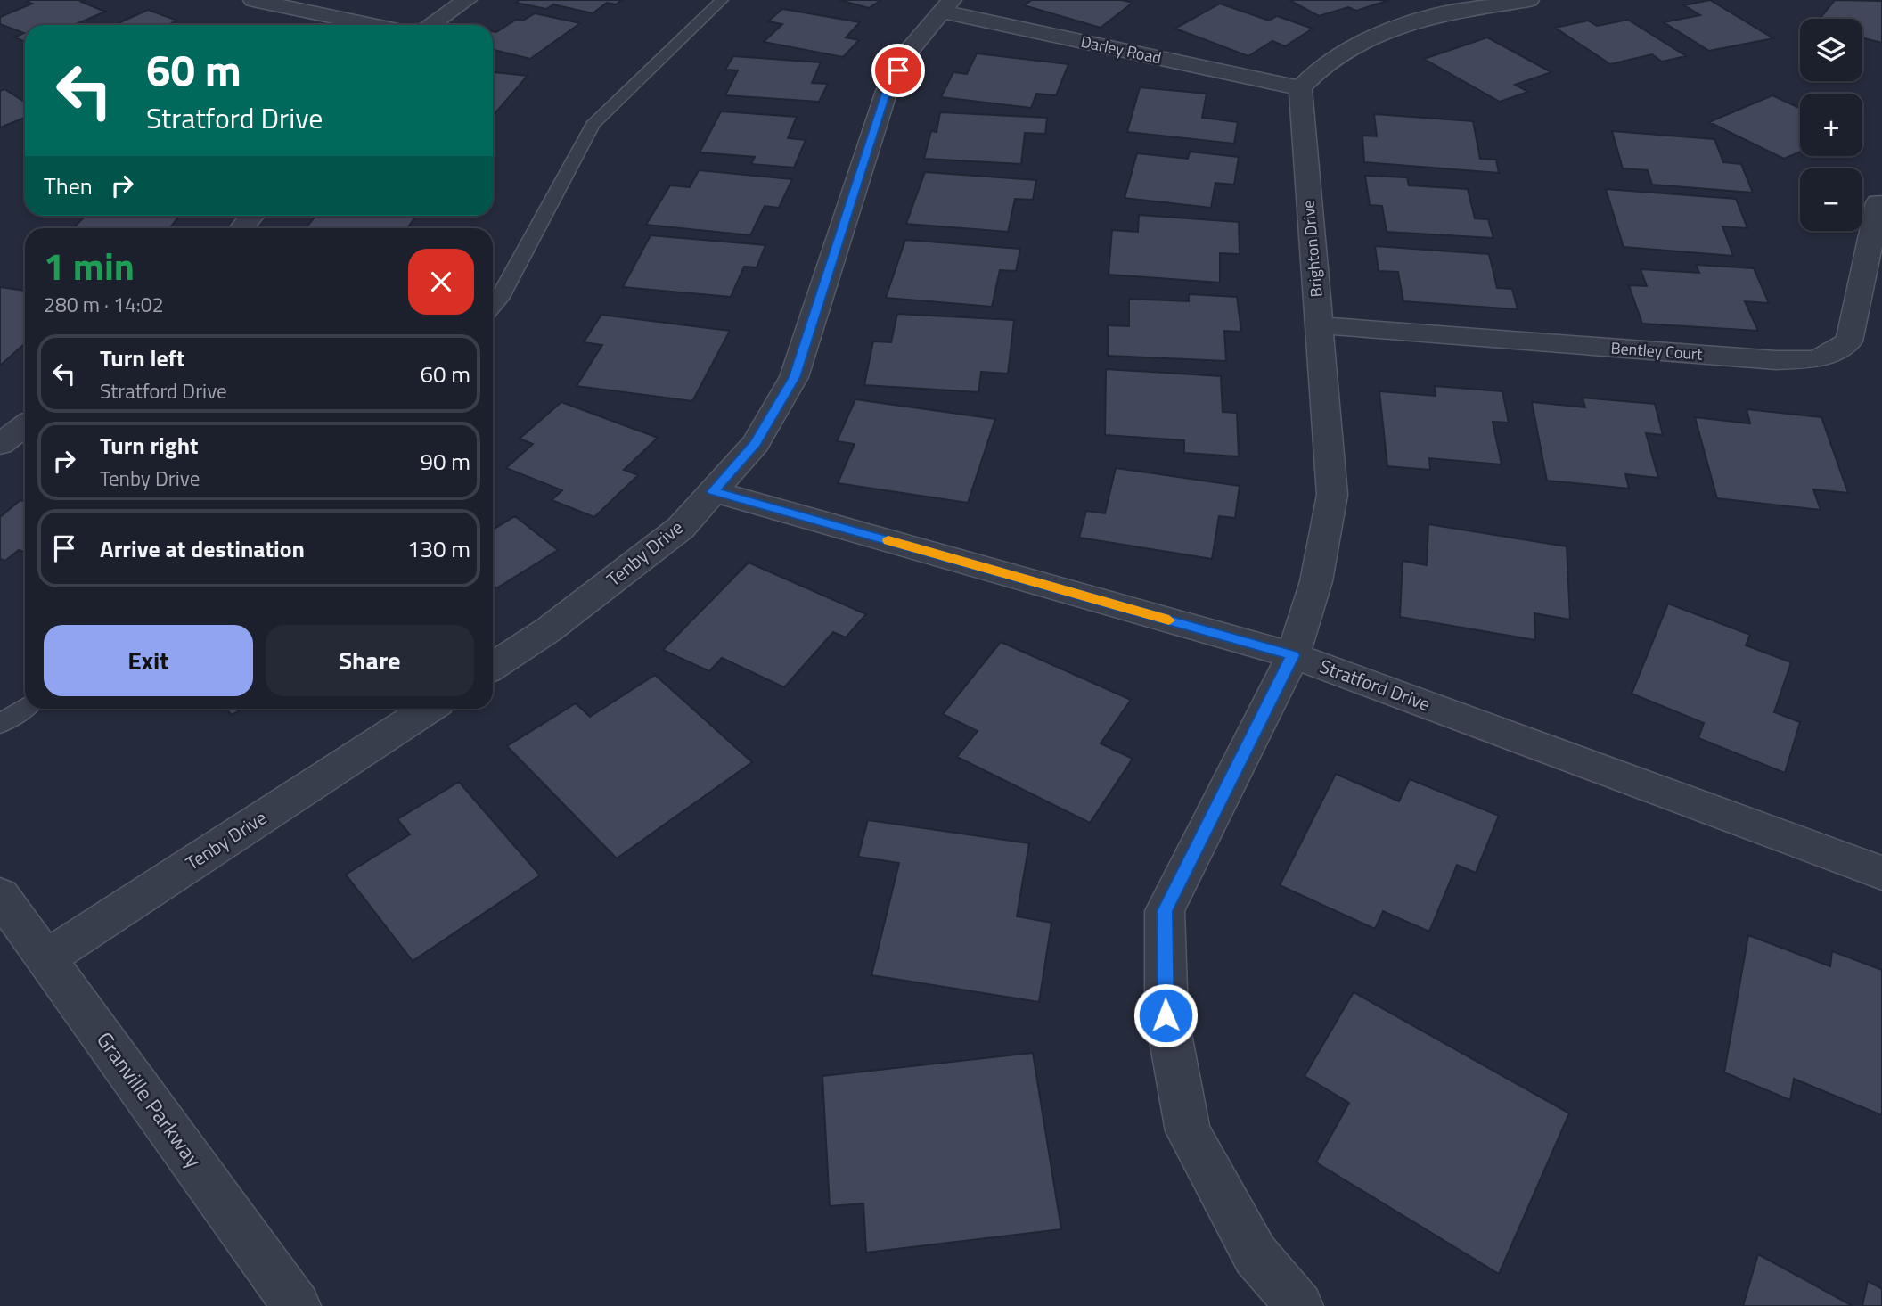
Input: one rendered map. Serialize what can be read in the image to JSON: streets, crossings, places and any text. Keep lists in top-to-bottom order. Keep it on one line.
{"streets":{"street":["Darley Road","Brighton Drive","Bentley Court","Tenby Drive","Stratford Drive","Granville Parkway"]},"crossings":[["Darley Road","Brighton Drive"],["Darley Road","Tenby Drive"],["Brighton Drive","Bentley Court"],["Brighton Drive","Stratford Drive"],["Tenby Drive","Stratford Drive"],["Tenby Drive","Granville Parkway"]],"page":{"map_buttons":["+","−"],"turn":["60 m","Stratford Drive"],"then":"Then","heading":["1 min","280 m · 14:02"],"list":[{"name":"Turn left","note":"Stratford Drive","value":"60 m"},{"name":"Turn right","note":"Tenby Drive","value":"90 m"},{"name":"Arrive at destination","value":"130 m"}],"buttons":["Exit","Share"]}}
